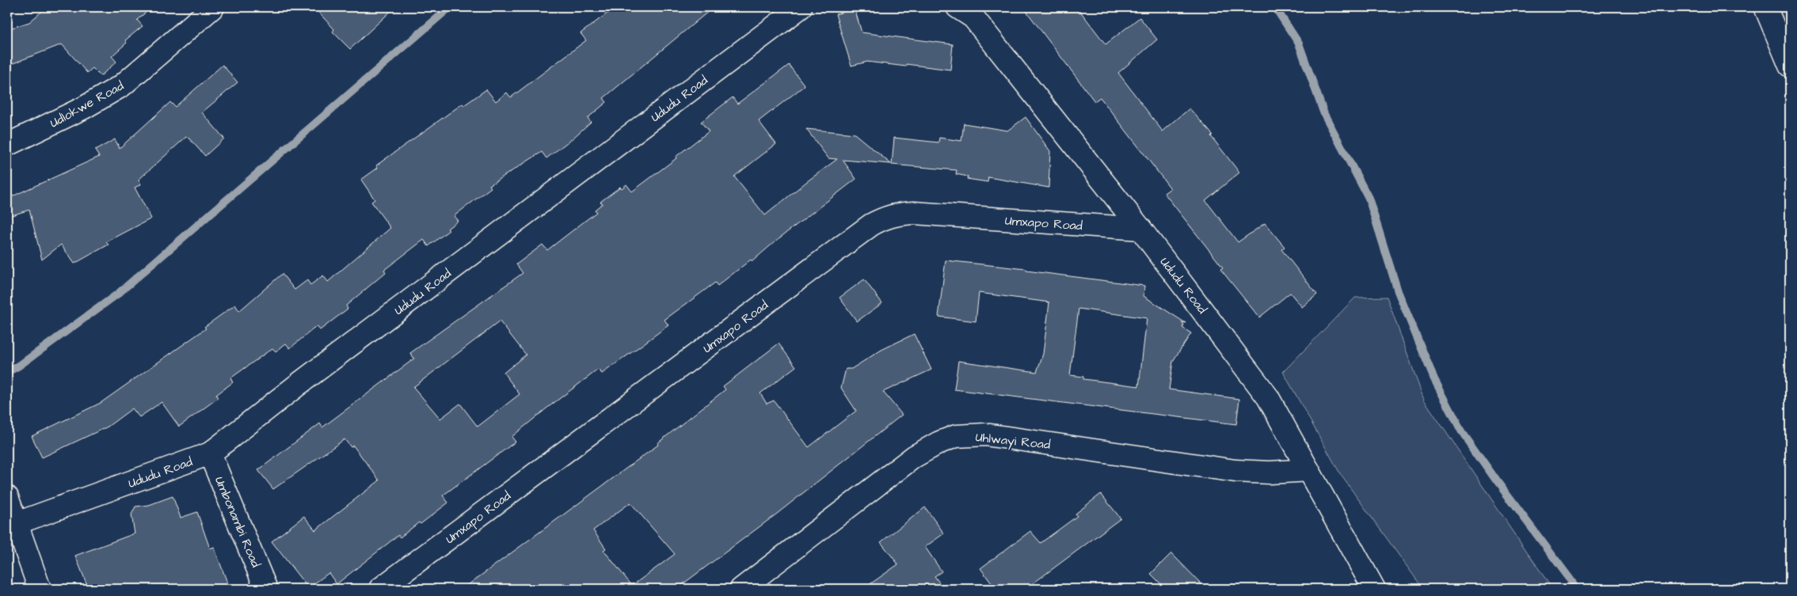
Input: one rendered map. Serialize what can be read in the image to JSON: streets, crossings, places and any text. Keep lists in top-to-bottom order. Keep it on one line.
{"streets":{"street":["Ududu Road","Udlokwe Road","Umxapo Road","Uhlwayi Road","Umbonambi Road"]},"crossings":[["Ududu Road","Umxapo Road"],["Ududu Road","Uhlwayi Road"],["Ududu Road","Umbonambi Road"]]}
